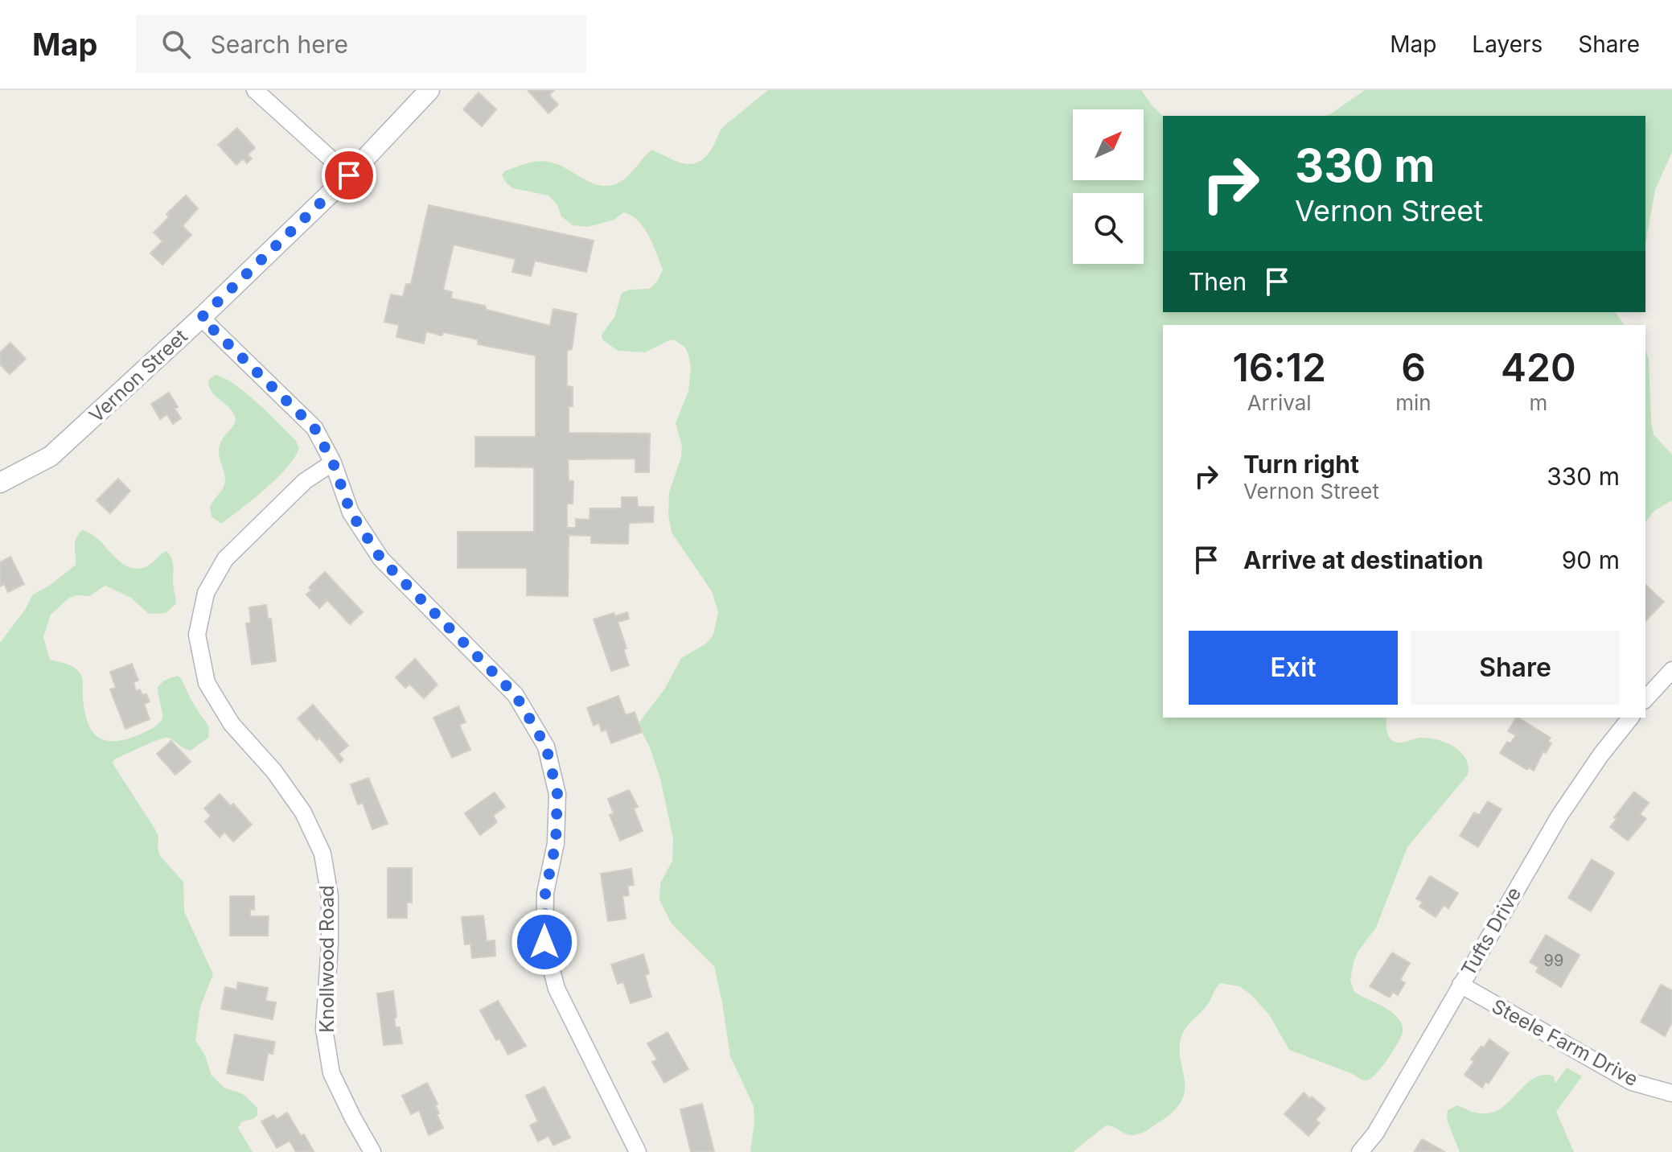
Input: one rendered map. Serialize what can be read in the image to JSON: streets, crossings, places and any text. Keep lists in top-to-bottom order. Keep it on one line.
{"streets":{"street":["Vernon Street","Tufts Drive","Knollwood Road","Steele Farm Drive"]},"crossings":[["Tufts Drive","Steele Farm Drive"]],"house_numbers":["99"],"north":"top right","page":{"header":"Map","search":"Search here","nav":["Map","Layers","Share"],"turn":["330 m","Vernon Street"],"then":"Then","eta":["16:12","Arrival","6","min","420","m"],"list":[{"name":"Turn right","note":"Vernon Street","value":"330 m"},{"name":"Arrive at destination","value":"90 m"}],"buttons":["Exit","Share"]}}
